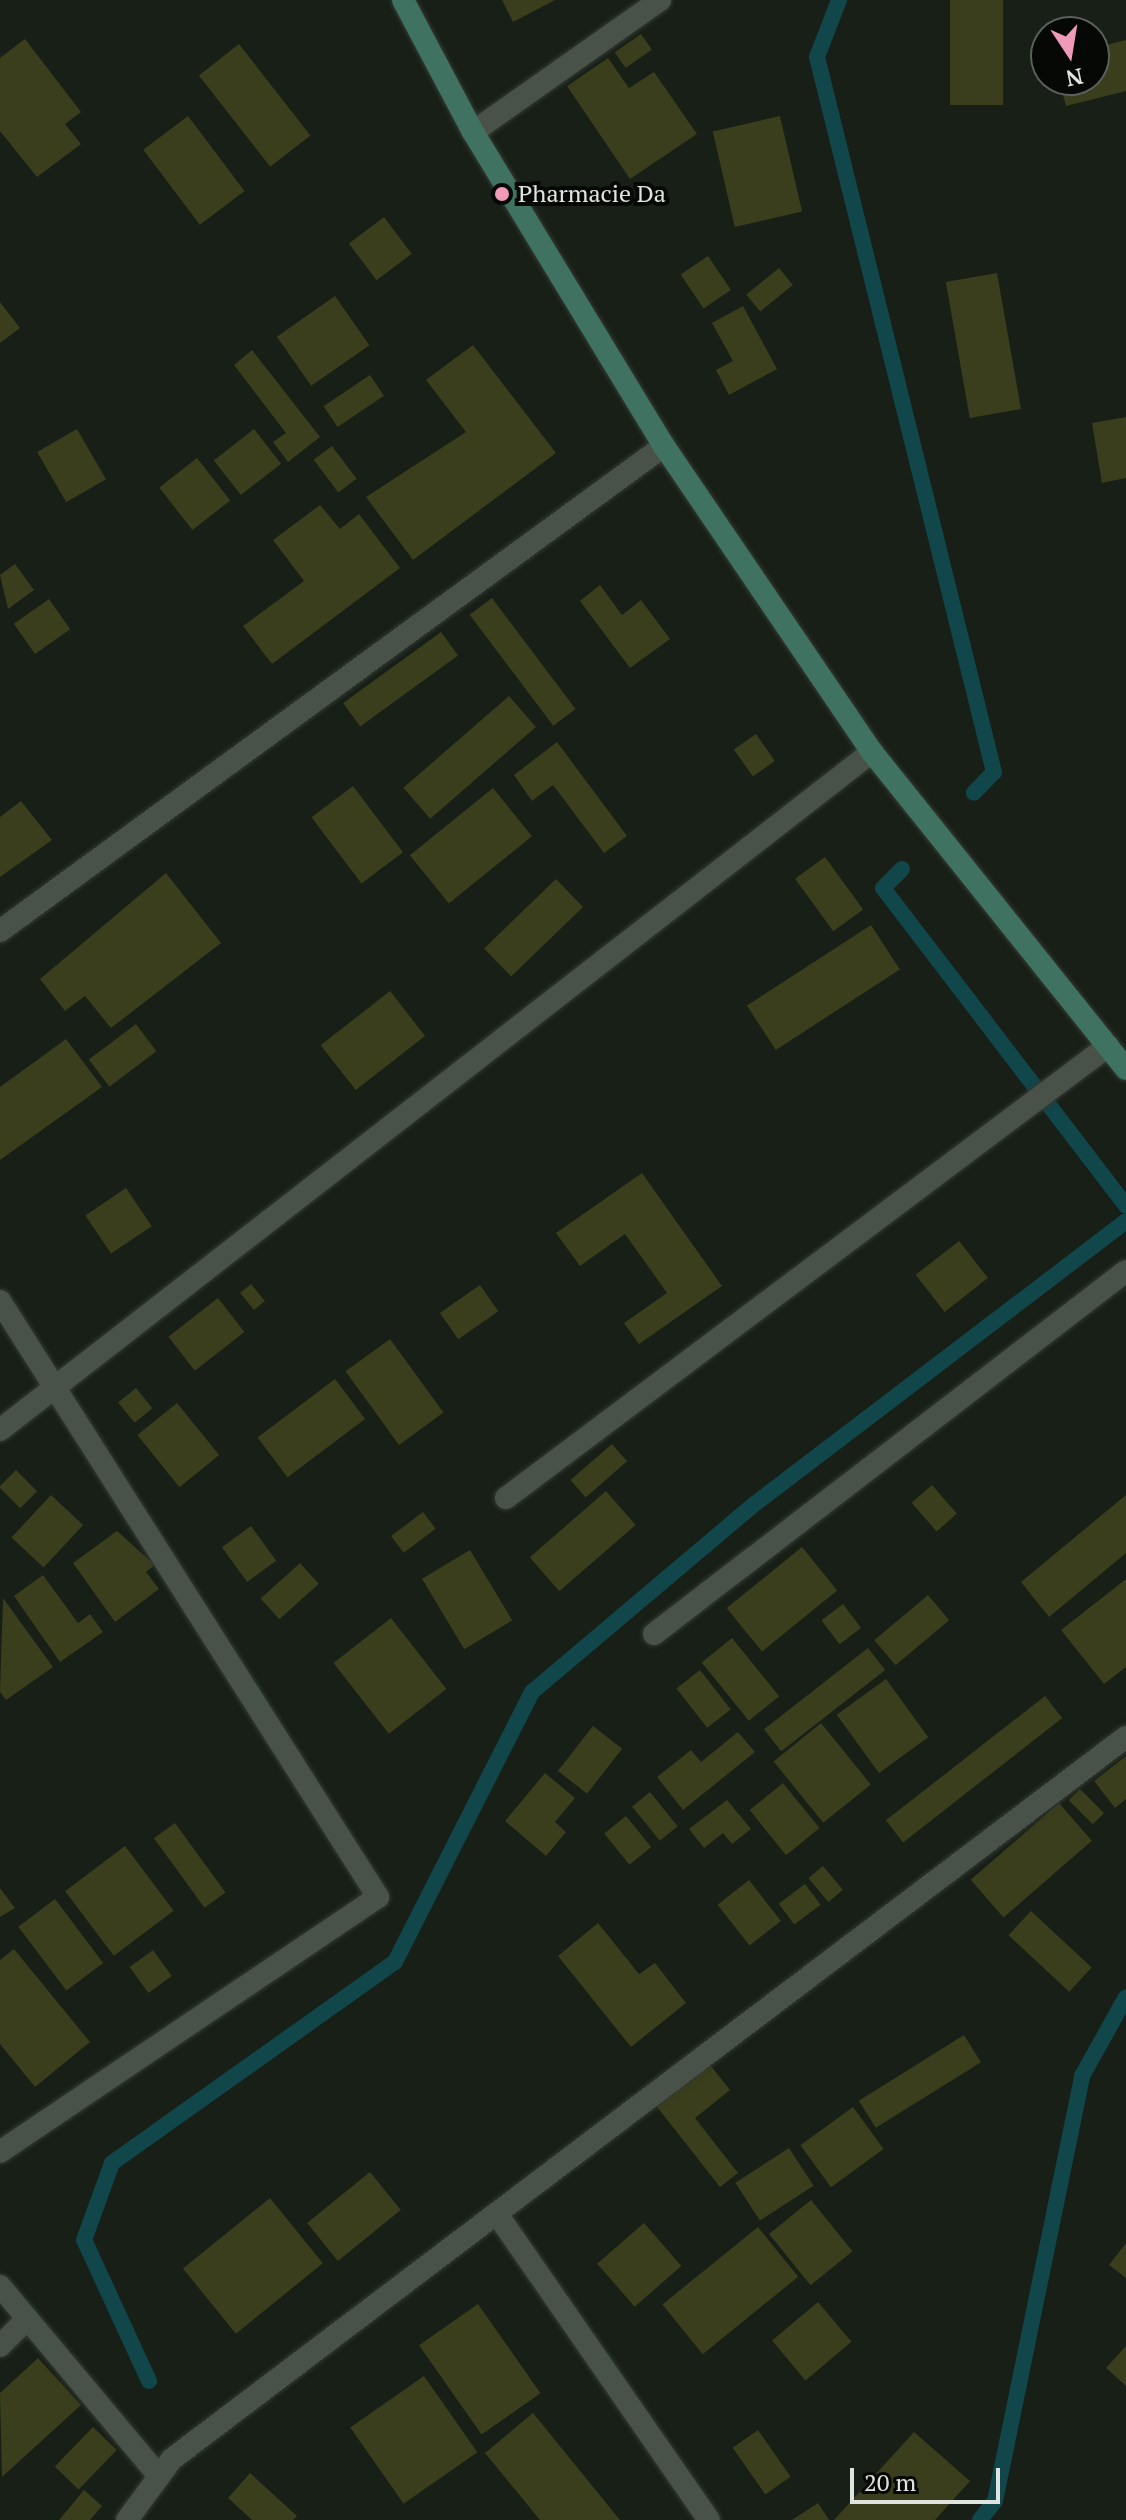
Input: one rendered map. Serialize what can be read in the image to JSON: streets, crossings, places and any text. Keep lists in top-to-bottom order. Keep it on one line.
{"places":["Pharmacie Da"],"scale_bar":"20 m","north":"bottom"}
